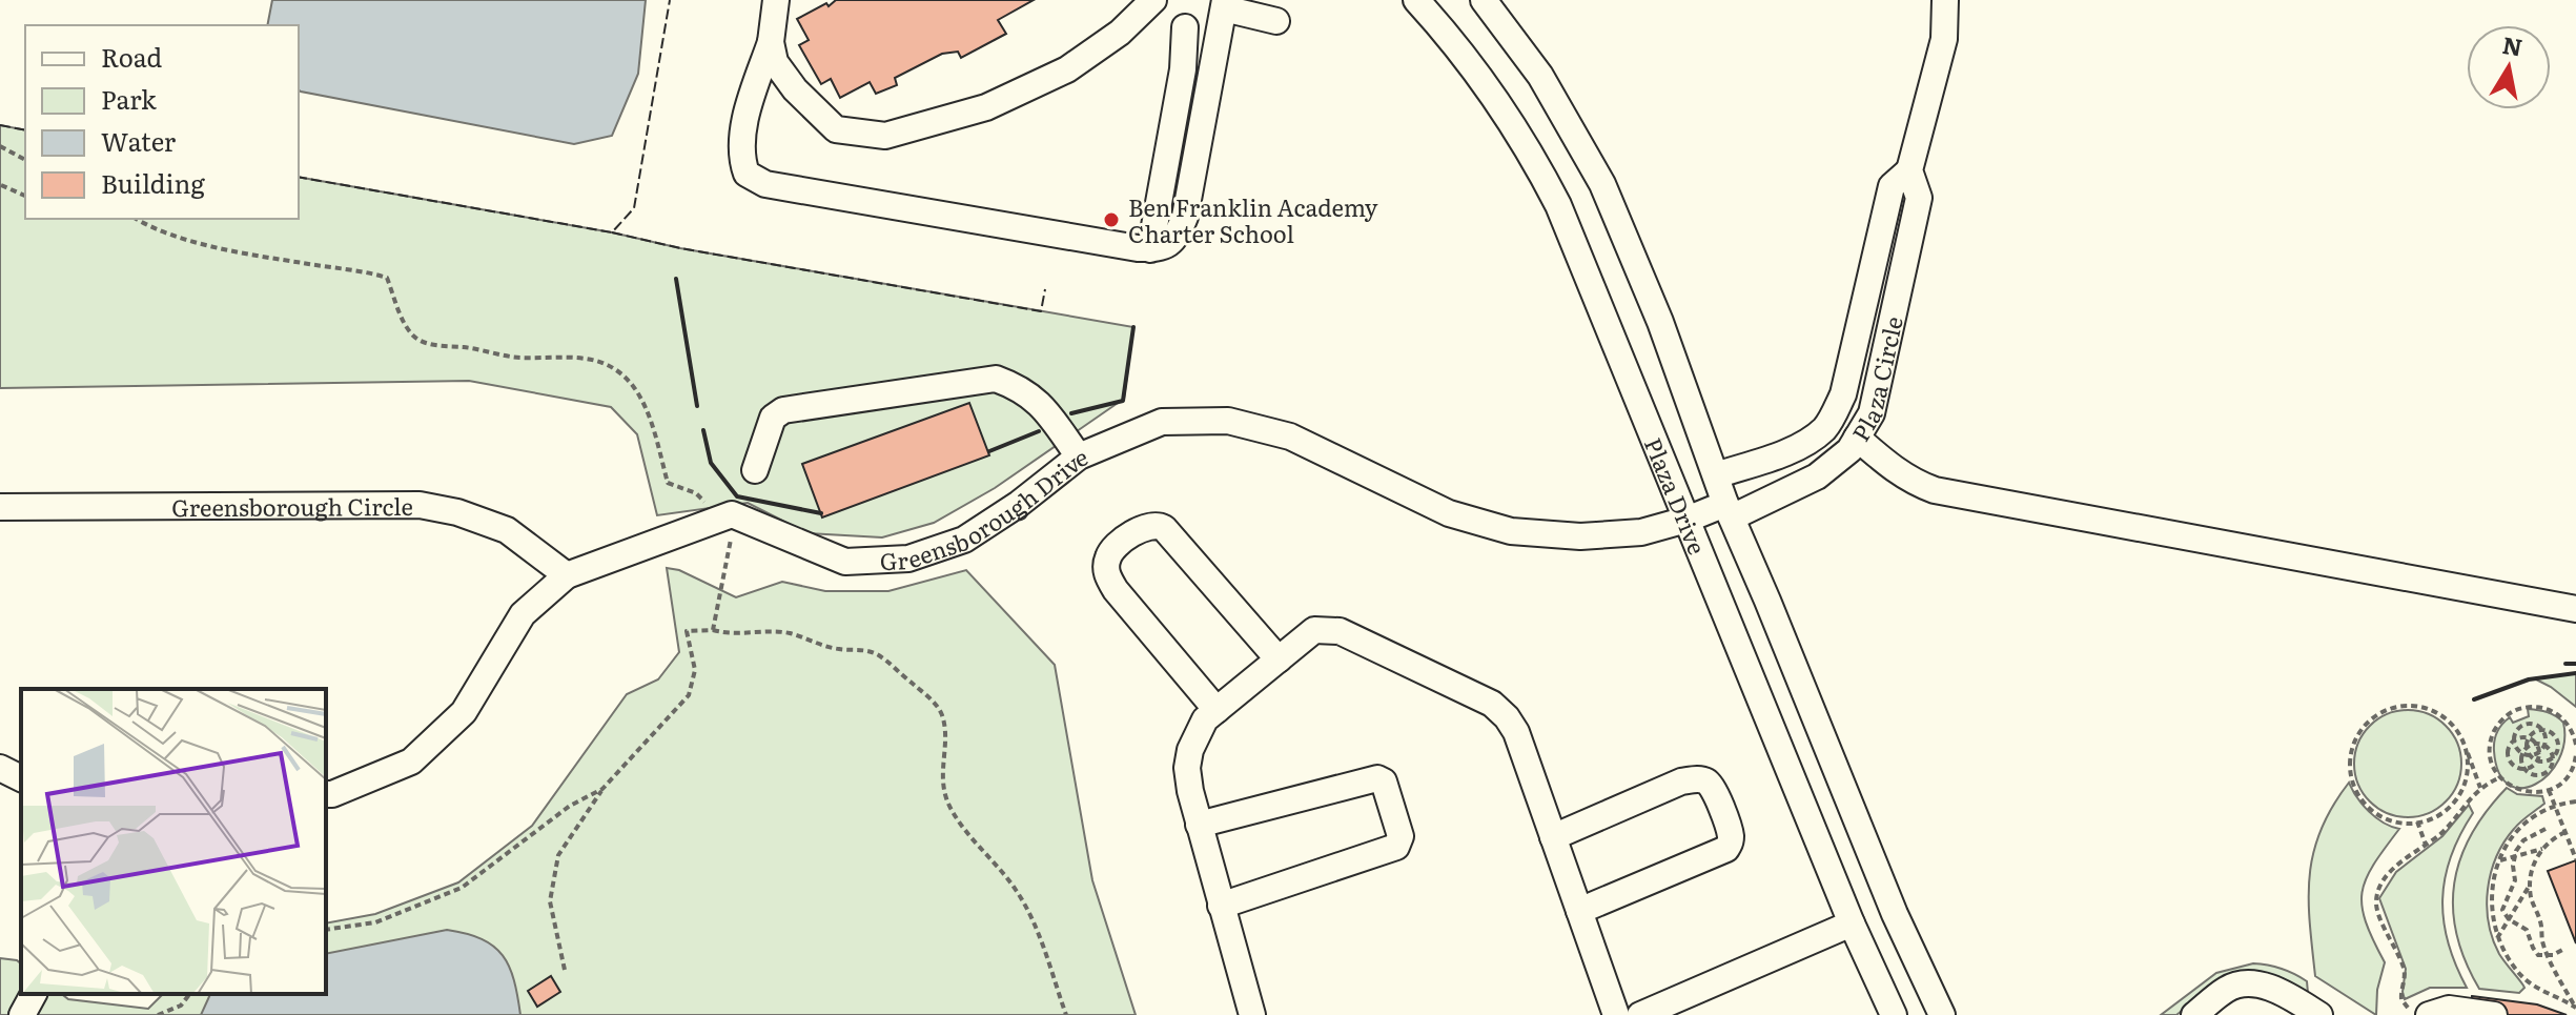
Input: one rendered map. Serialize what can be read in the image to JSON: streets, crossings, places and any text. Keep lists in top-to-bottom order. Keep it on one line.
{"streets":{"street":["Plaza Circle","Plaza Drive","Greensborough Drive","Greensborough Circle"]},"crossings":[["Plaza Circle","Plaza Drive"],["Plaza Circle","Greensborough Drive"],["Plaza Drive","Greensborough Drive"],["Greensborough Drive","Greensborough Circle"]],"places":["Ben Franklin Academy Charter School"],"legend":["Road","Park","Water","Building"],"north":"top"}
